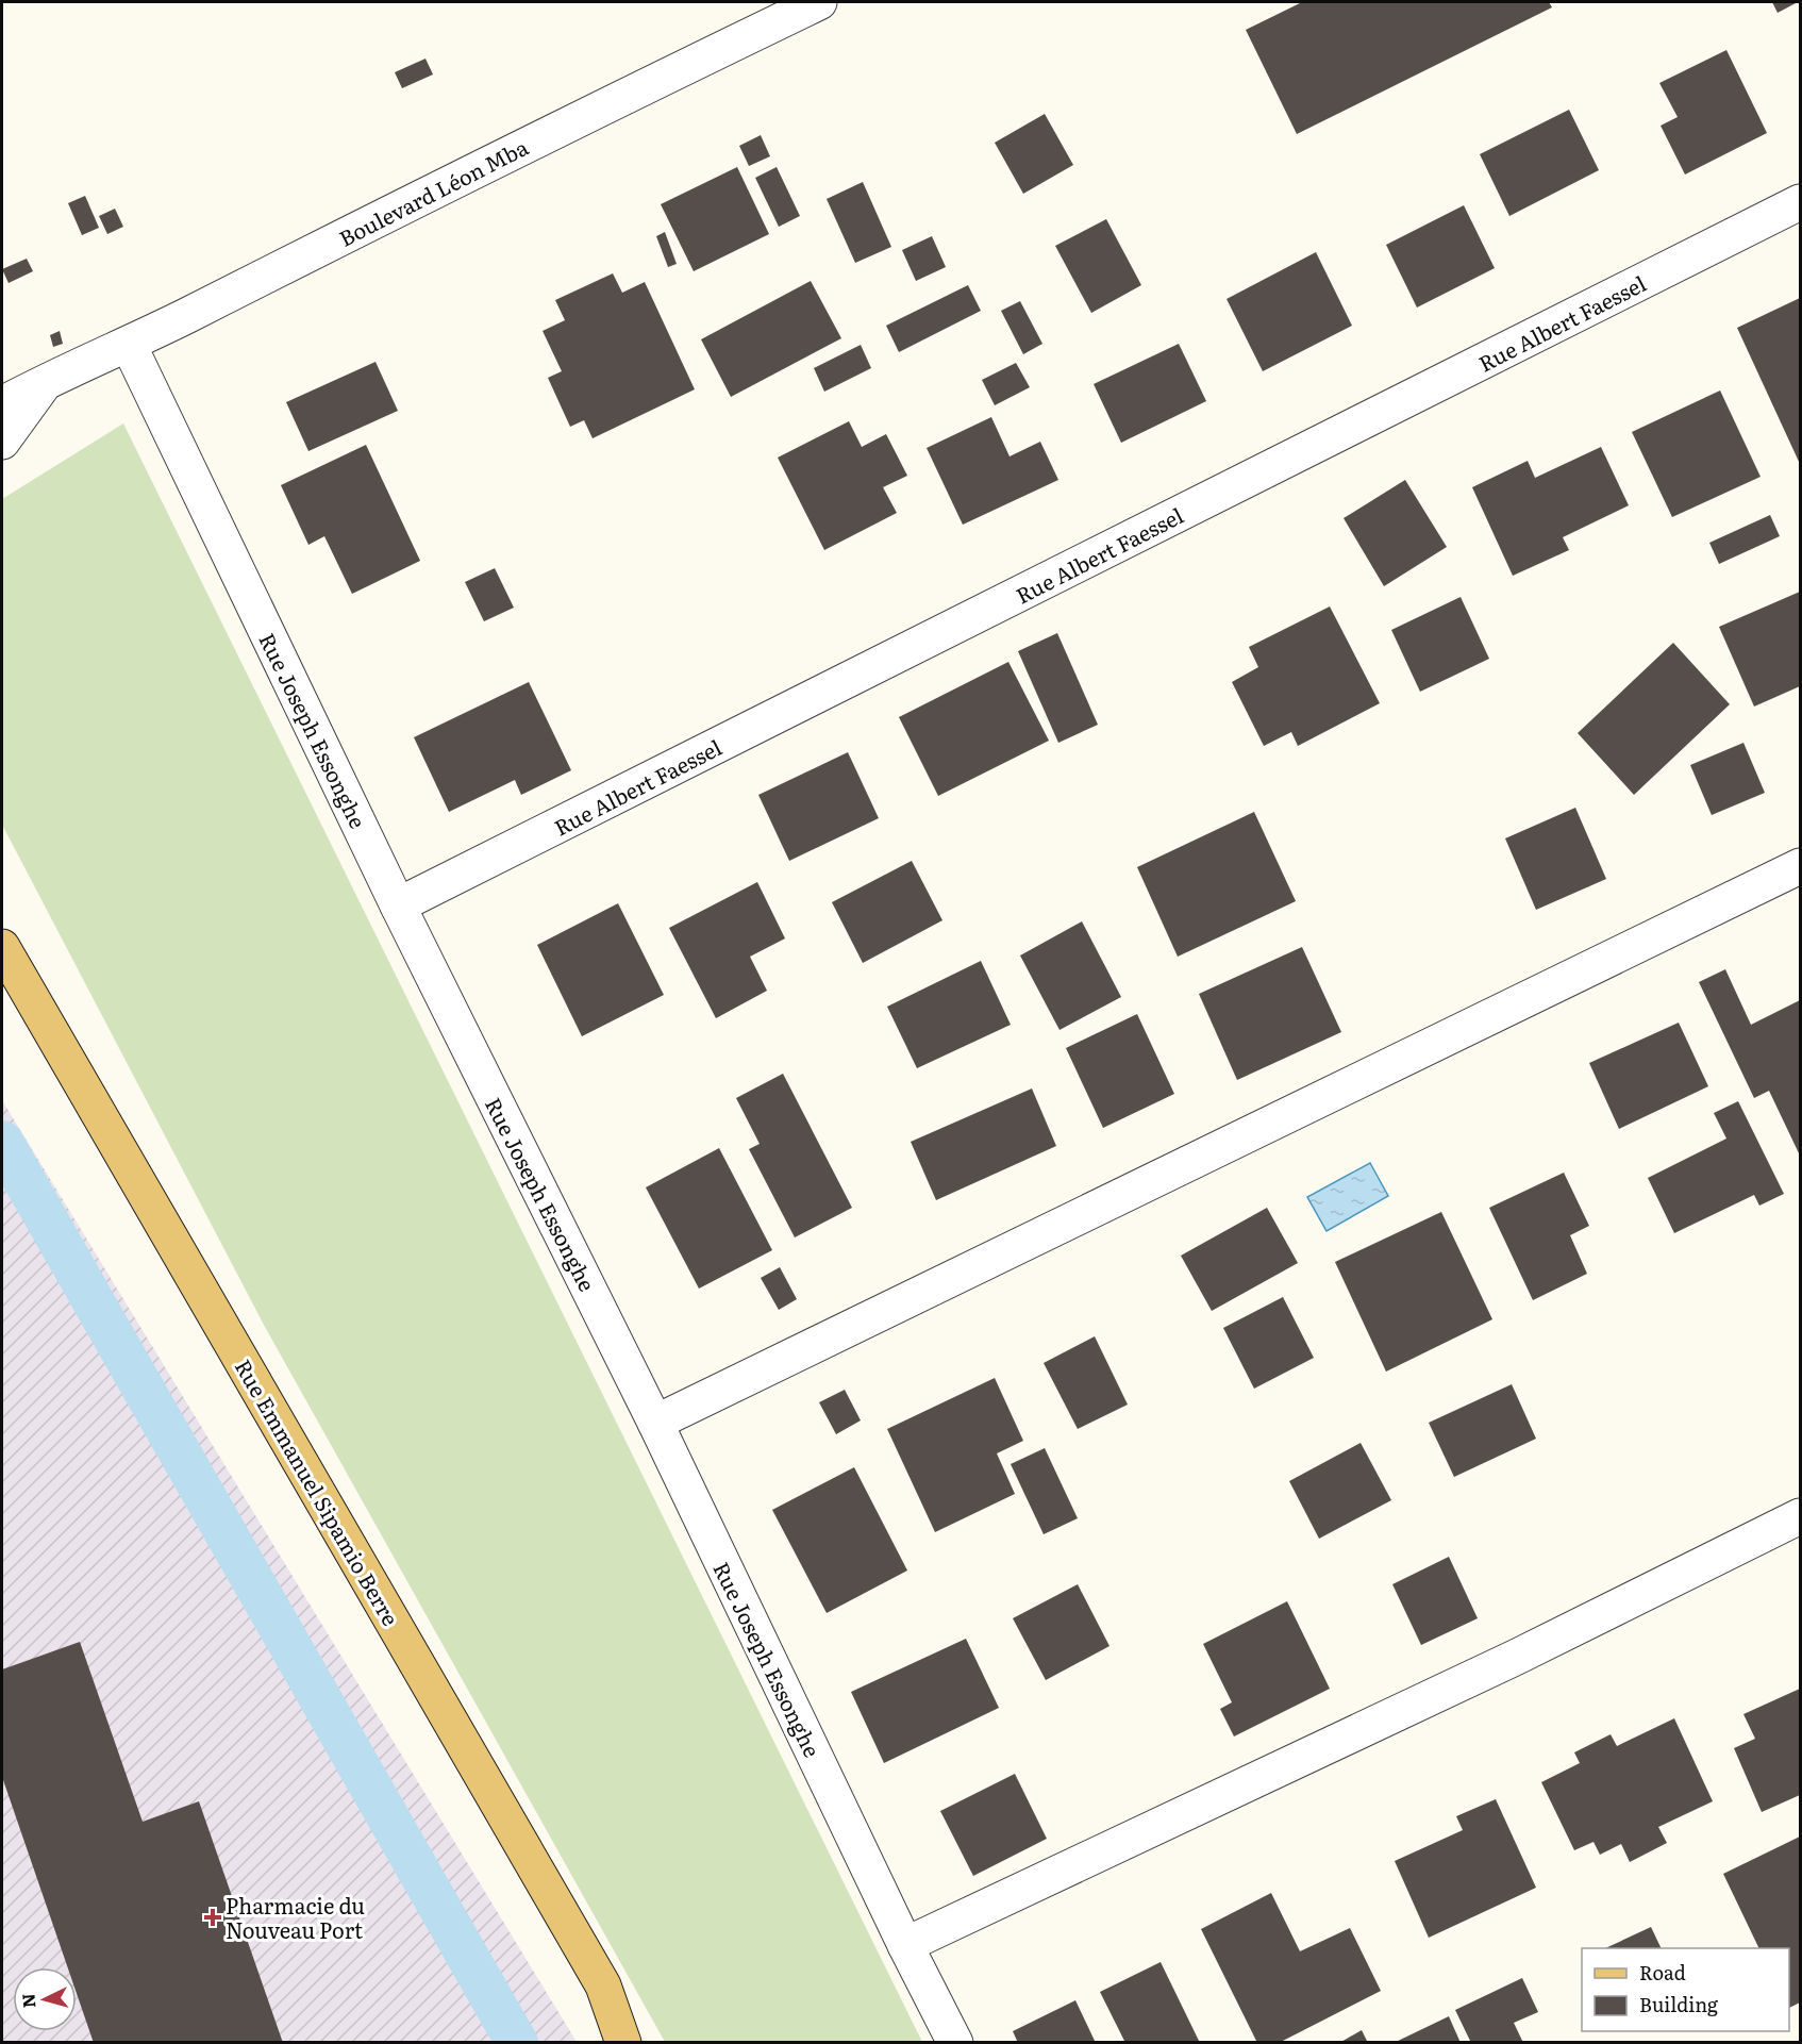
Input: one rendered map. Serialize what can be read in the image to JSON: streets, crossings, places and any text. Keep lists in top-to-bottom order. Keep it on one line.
{"streets":{"main road":["Rue Emmanuel Sipamio Berre"],"street":["Boulevard Léon Mba","Rue Albert Faessel","Rue Joseph Essonghe"]},"crossings":[["Boulevard Léon Mba","Rue Joseph Essonghe"],["Rue Albert Faessel","Rue Joseph Essonghe"]],"places":{"health":["Pharmacie du Nouveau Port"]},"legend":["Road","Building"],"north":"left"}
